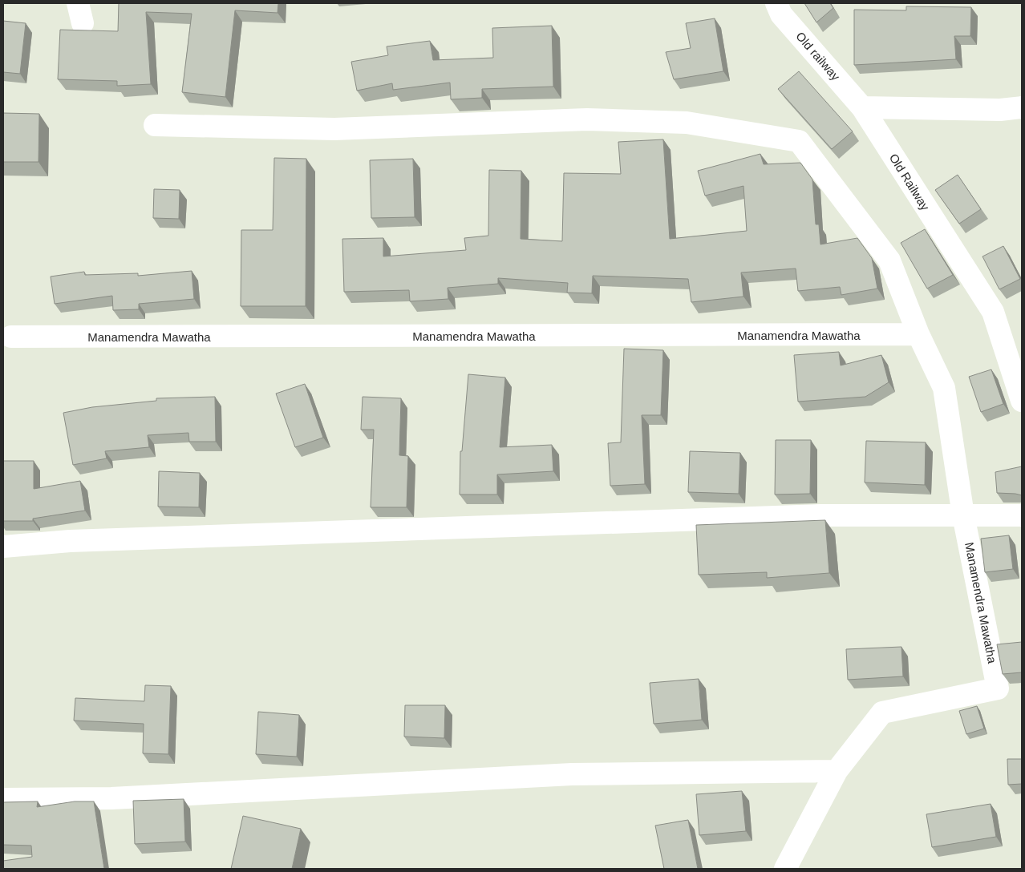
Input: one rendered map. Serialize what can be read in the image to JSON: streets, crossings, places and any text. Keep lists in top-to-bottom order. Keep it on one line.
{"streets":{"street":["Old railway","Old Railway","Manamendra Mawatha"]},"crossings":[["Old railway","Old Railway"]]}
